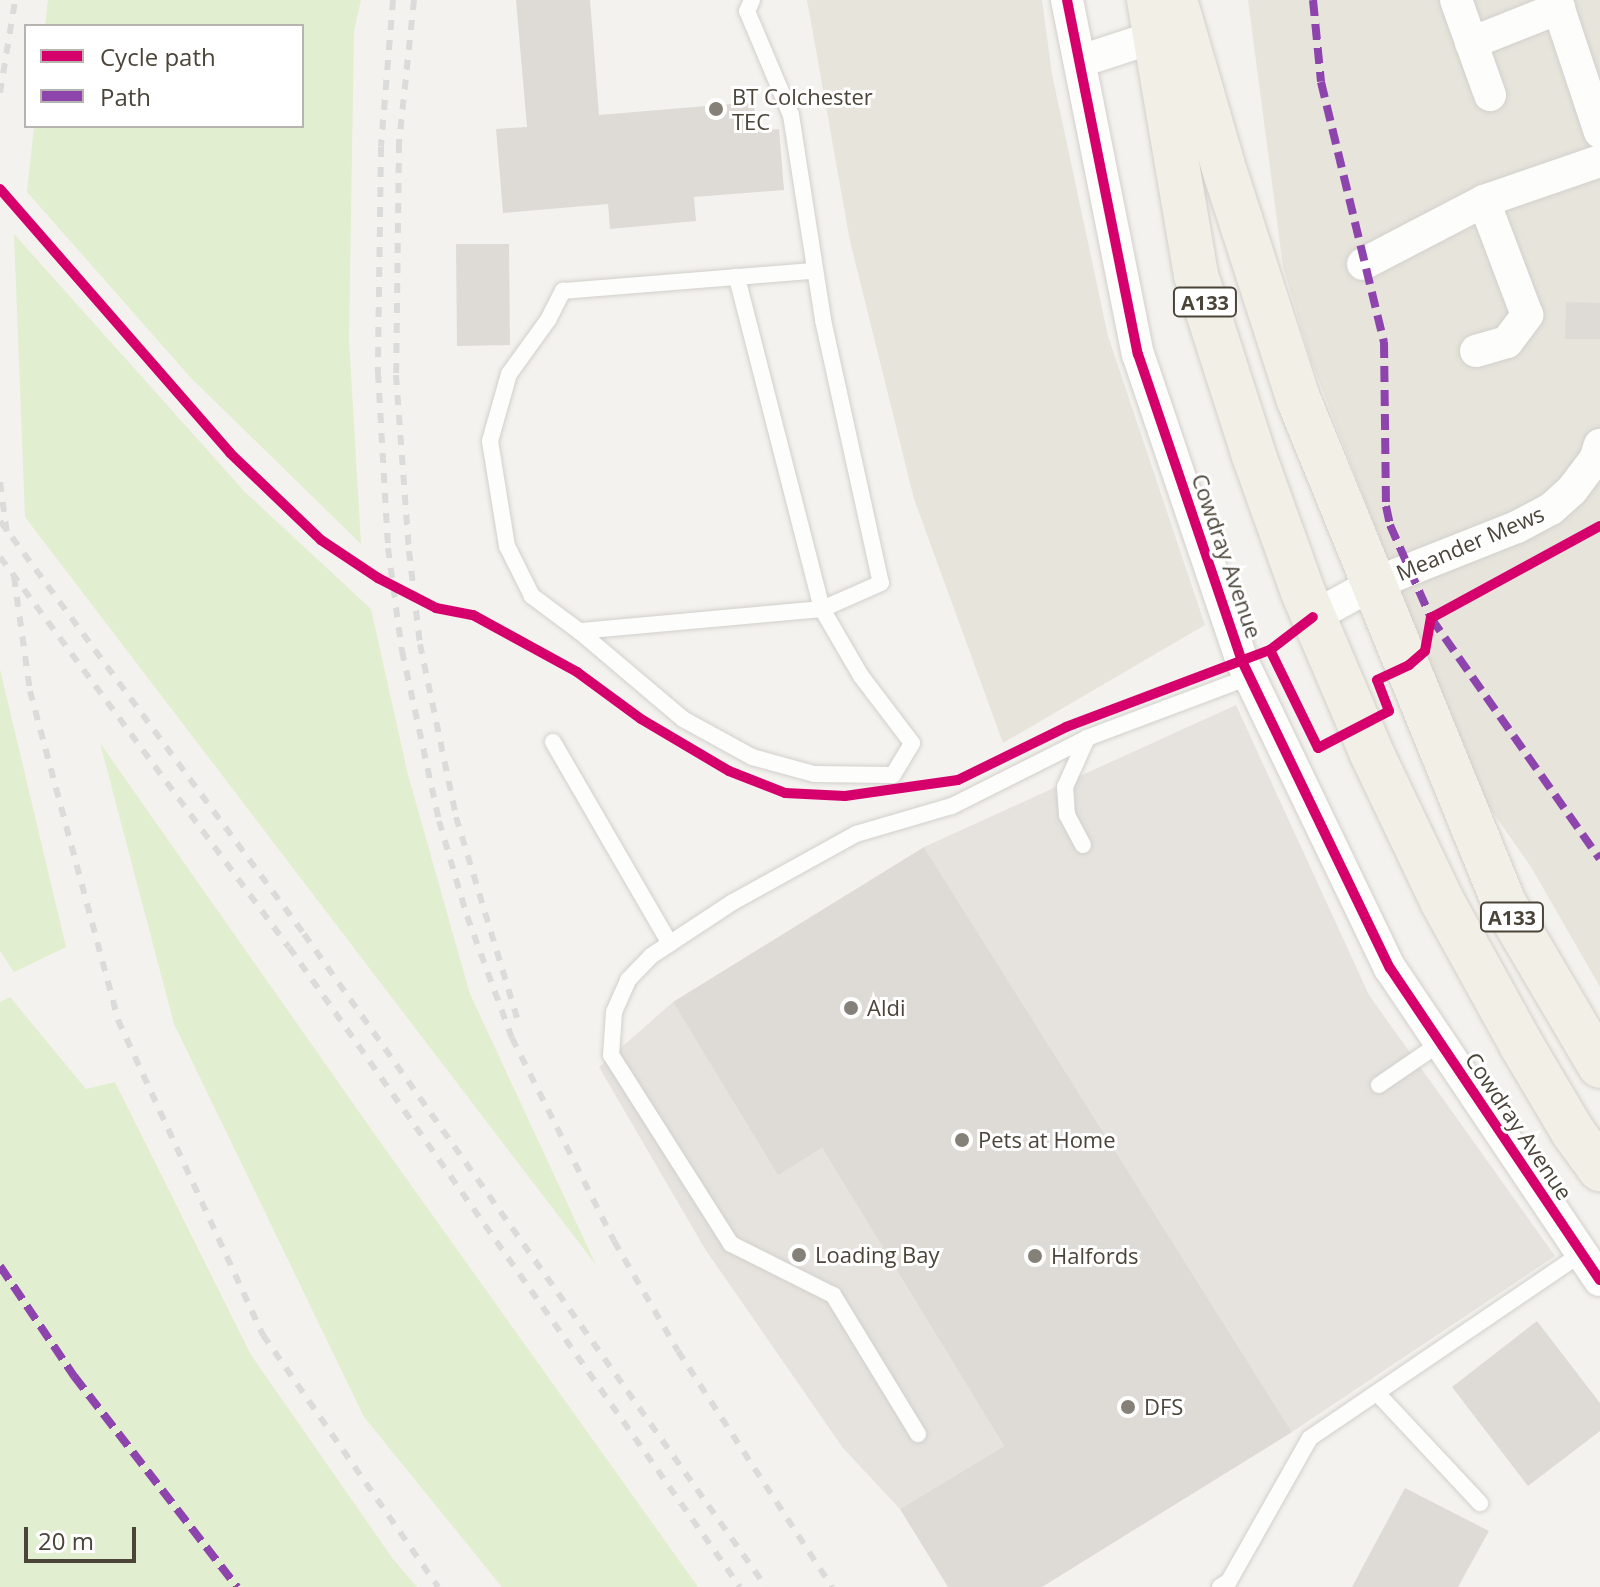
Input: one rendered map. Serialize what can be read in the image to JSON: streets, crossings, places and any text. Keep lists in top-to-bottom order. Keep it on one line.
{"streets":{"main road":["A133","Cowdray Avenue"],"street":["Meander Mews"]},"crossings":[["A133","Meander Mews"],["A133","Cowdray Avenue"],["Meander Mews","Cowdray Avenue"]],"places":["BT Colchester TEC","Aldi","Pets at Home","Loading Bay","Halfords","DFS"],"legend":["Cycle path","Path"],"scale_bar":"20 m"}
